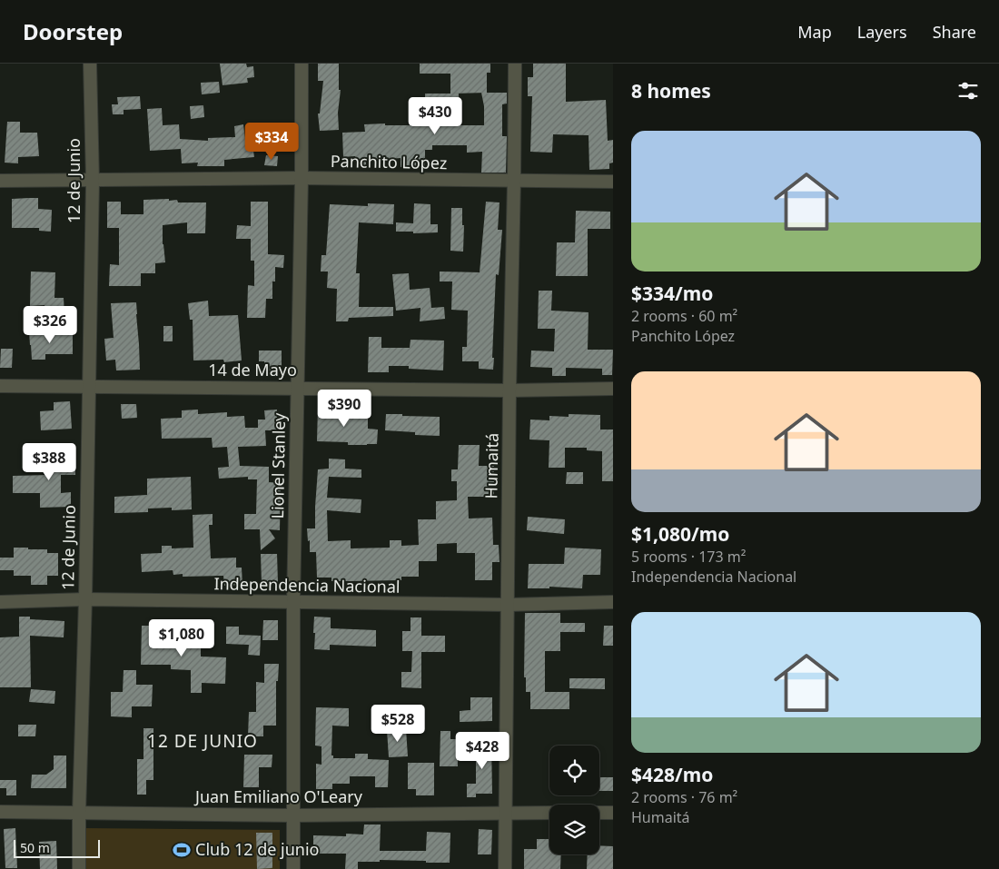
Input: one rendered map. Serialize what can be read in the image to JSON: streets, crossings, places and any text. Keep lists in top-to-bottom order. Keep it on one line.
{"streets":{"street":["Panchito López","12 de Junio","14 de Mayo","Lionel Stanley","Humaitá","Independencia Nacional","Juan Emiliano O'Leary"]},"crossings":[["Panchito López","12 de Junio"],["Panchito López","Lionel Stanley"],["Panchito López","Humaitá"],["12 de Junio","14 de Mayo"],["12 de Junio","Independencia Nacional"],["12 de Junio","Juan Emiliano O'Leary"],["14 de Mayo","Lionel Stanley"],["14 de Mayo","Humaitá"],["Lionel Stanley","Independencia Nacional"],["Lionel Stanley","Juan Emiliano O'Leary"],["Humaitá","Independencia Nacional"],["Humaitá","Juan Emiliano O'Leary"]],"districts":["12 DE JUNIO"],"places":{"sports":["Club 12 de junio"]},"scale_bar":"50 m","page":{"header":"Doorstep","nav":["Map","Layers","Share"],"heading":"8 homes","price":["$430","$334","$326","$390","$388","$1,080","$528","$428"],"list":[{"name":"$334/mo","note":"2 rooms · 60 m² · Panchito López"},{"name":"$1,080/mo","note":"5 rooms · 173 m² · Independencia Nacional"},{"name":"$428/mo","note":"2 rooms · 76 m² · Humaitá"}],"scale":"50 m"}}
